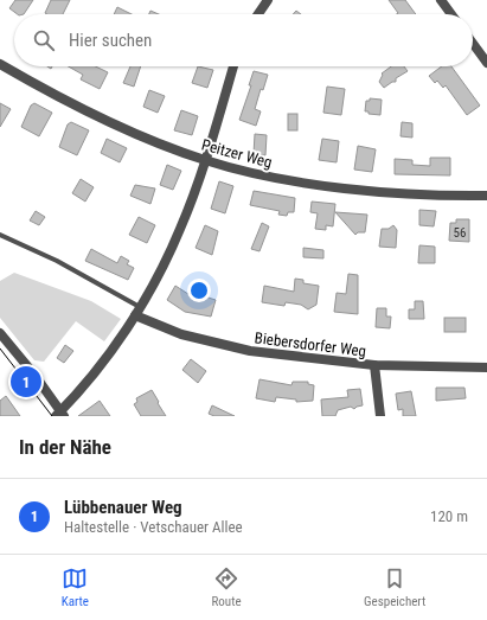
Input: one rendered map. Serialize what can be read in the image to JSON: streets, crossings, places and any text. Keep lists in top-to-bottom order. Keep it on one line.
{"streets":{"street":["Peitzer Weg","Biebersdorfer Weg"]},"house_numbers":["56"],"page":{"search":"Hier suchen","pins":"1","heading":"In der Nähe","list":[{"mark":"1","name":"Lübbenauer Weg","note":"Haltestelle · Vetschauer Allee","value":"120 m"}],"nav":["Karte","Route","Gespeichert"]}}
